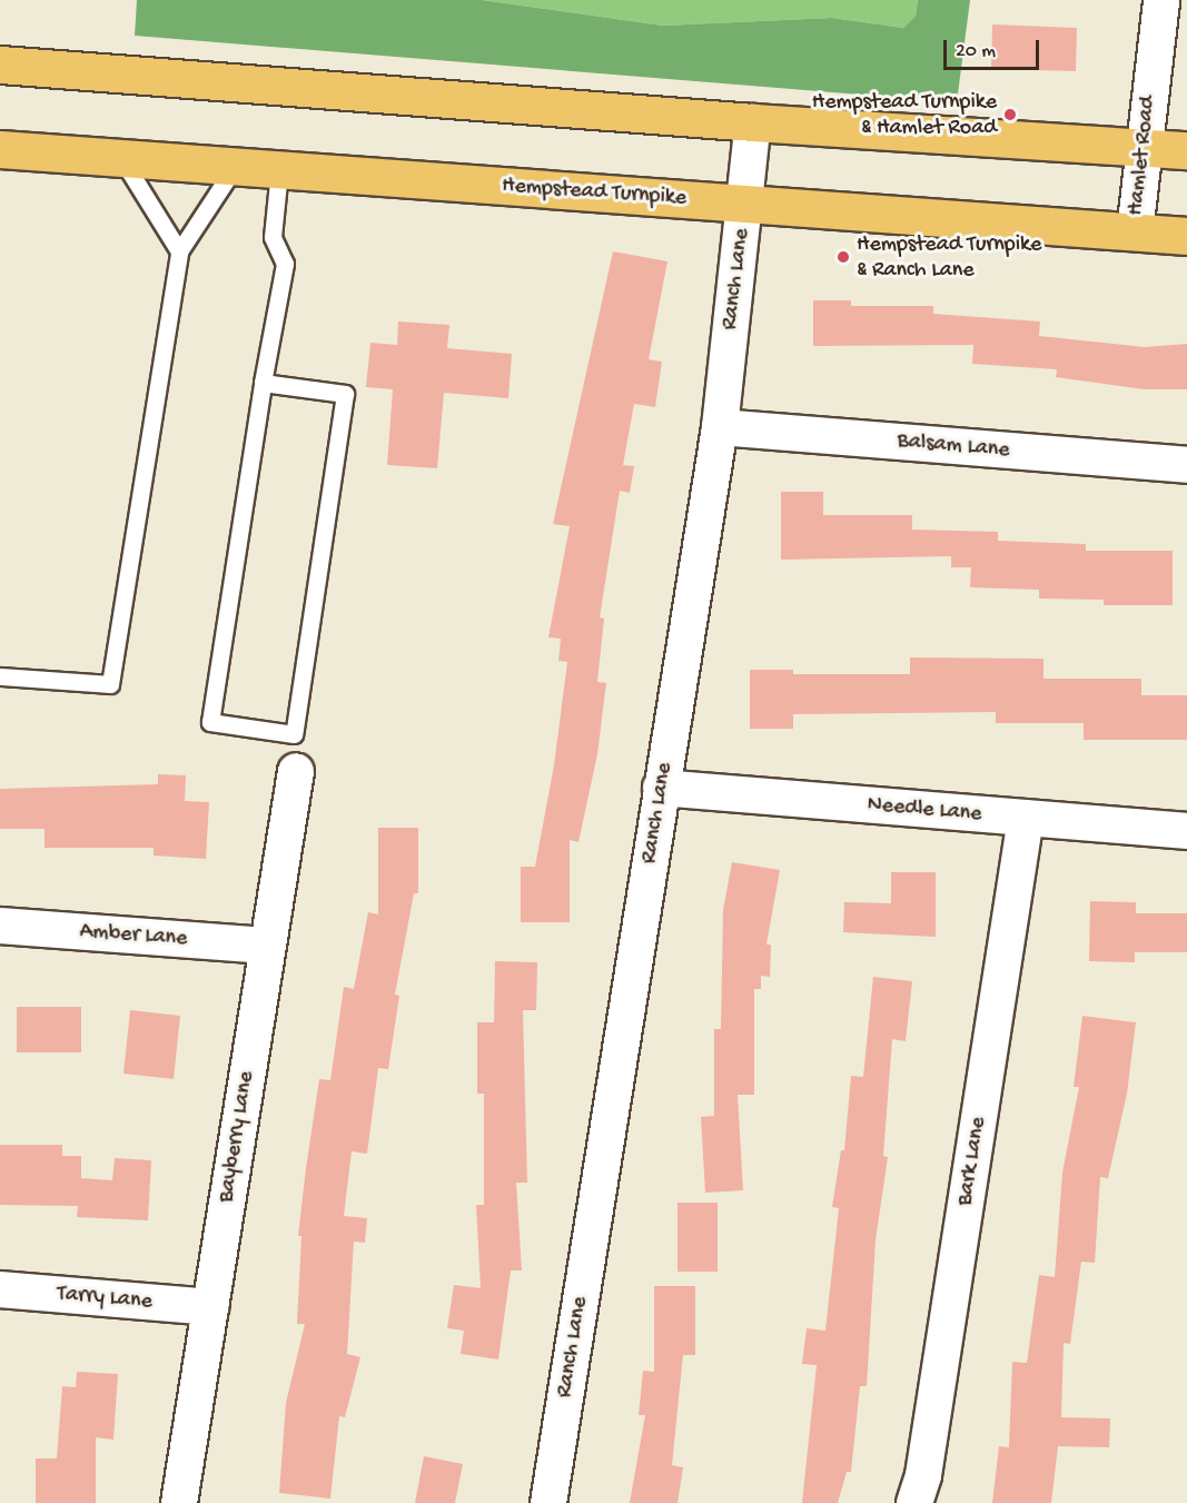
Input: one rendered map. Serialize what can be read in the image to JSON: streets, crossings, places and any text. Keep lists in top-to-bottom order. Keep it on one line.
{"streets":{"main road":["Hempstead Turnpike"],"street":["Hamlet Road","Ranch Lane","Balsam Lane","Needle Lane","Amber Lane","Bayberry Lane","Bark Lane","Tarry Lane"]},"crossings":[["Hamlet Road","Hempstead Turnpike"],["Hempstead Turnpike","Ranch Lane"],["Ranch Lane","Balsam Lane"],["Ranch Lane","Needle Lane"],["Needle Lane","Bark Lane"],["Amber Lane","Bayberry Lane"],["Bayberry Lane","Tarry Lane"]],"places":["Hempstead Turnpike & Hamlet Road","Hempstead Turnpike & Ranch Lane"],"scale_bar":"20 m"}
